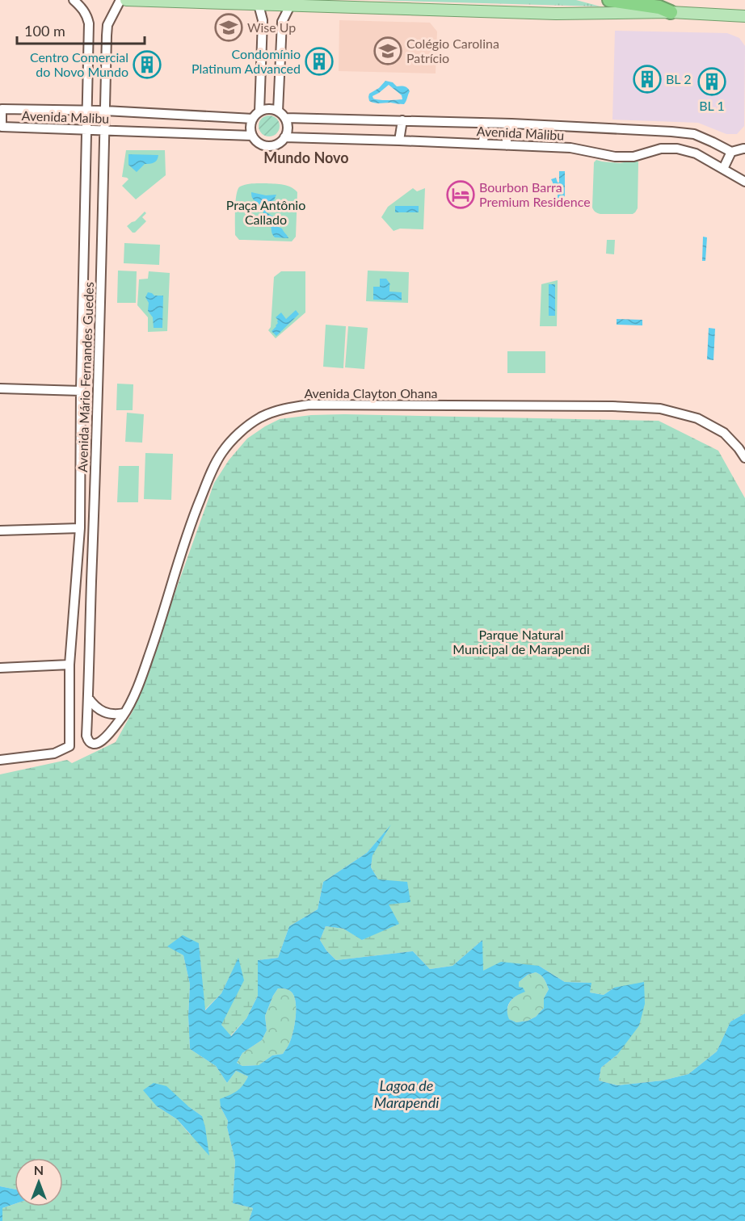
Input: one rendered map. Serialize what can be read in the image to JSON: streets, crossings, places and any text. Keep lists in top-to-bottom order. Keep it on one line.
{"streets":{"street":["Avenida Malibu","Avenida Mário Fernandes Guedes","Avenida Clayton Ohana"]},"crossings":[["Avenida Malibu","Avenida Mário Fernandes Guedes"],["Avenida Mário Fernandes Guedes","Avenida Clayton Ohana"]],"districts":["Mundo Novo"],"water":["Lagoa de Marapendi"],"parks":["Praça Antônio Callado","Parque Natural Municipal de Marapendi"],"places":{"school or university":["Wise Up","Colégio Carolina Patrício"],"building":["Condomínio Platinum Advanced","Centro Comercial do Novo Mundo","BL 2","BL 1"],"hotel":["Bourbon Barra Premium Residence"]},"scale_bar":"100 m","north":"top"}
